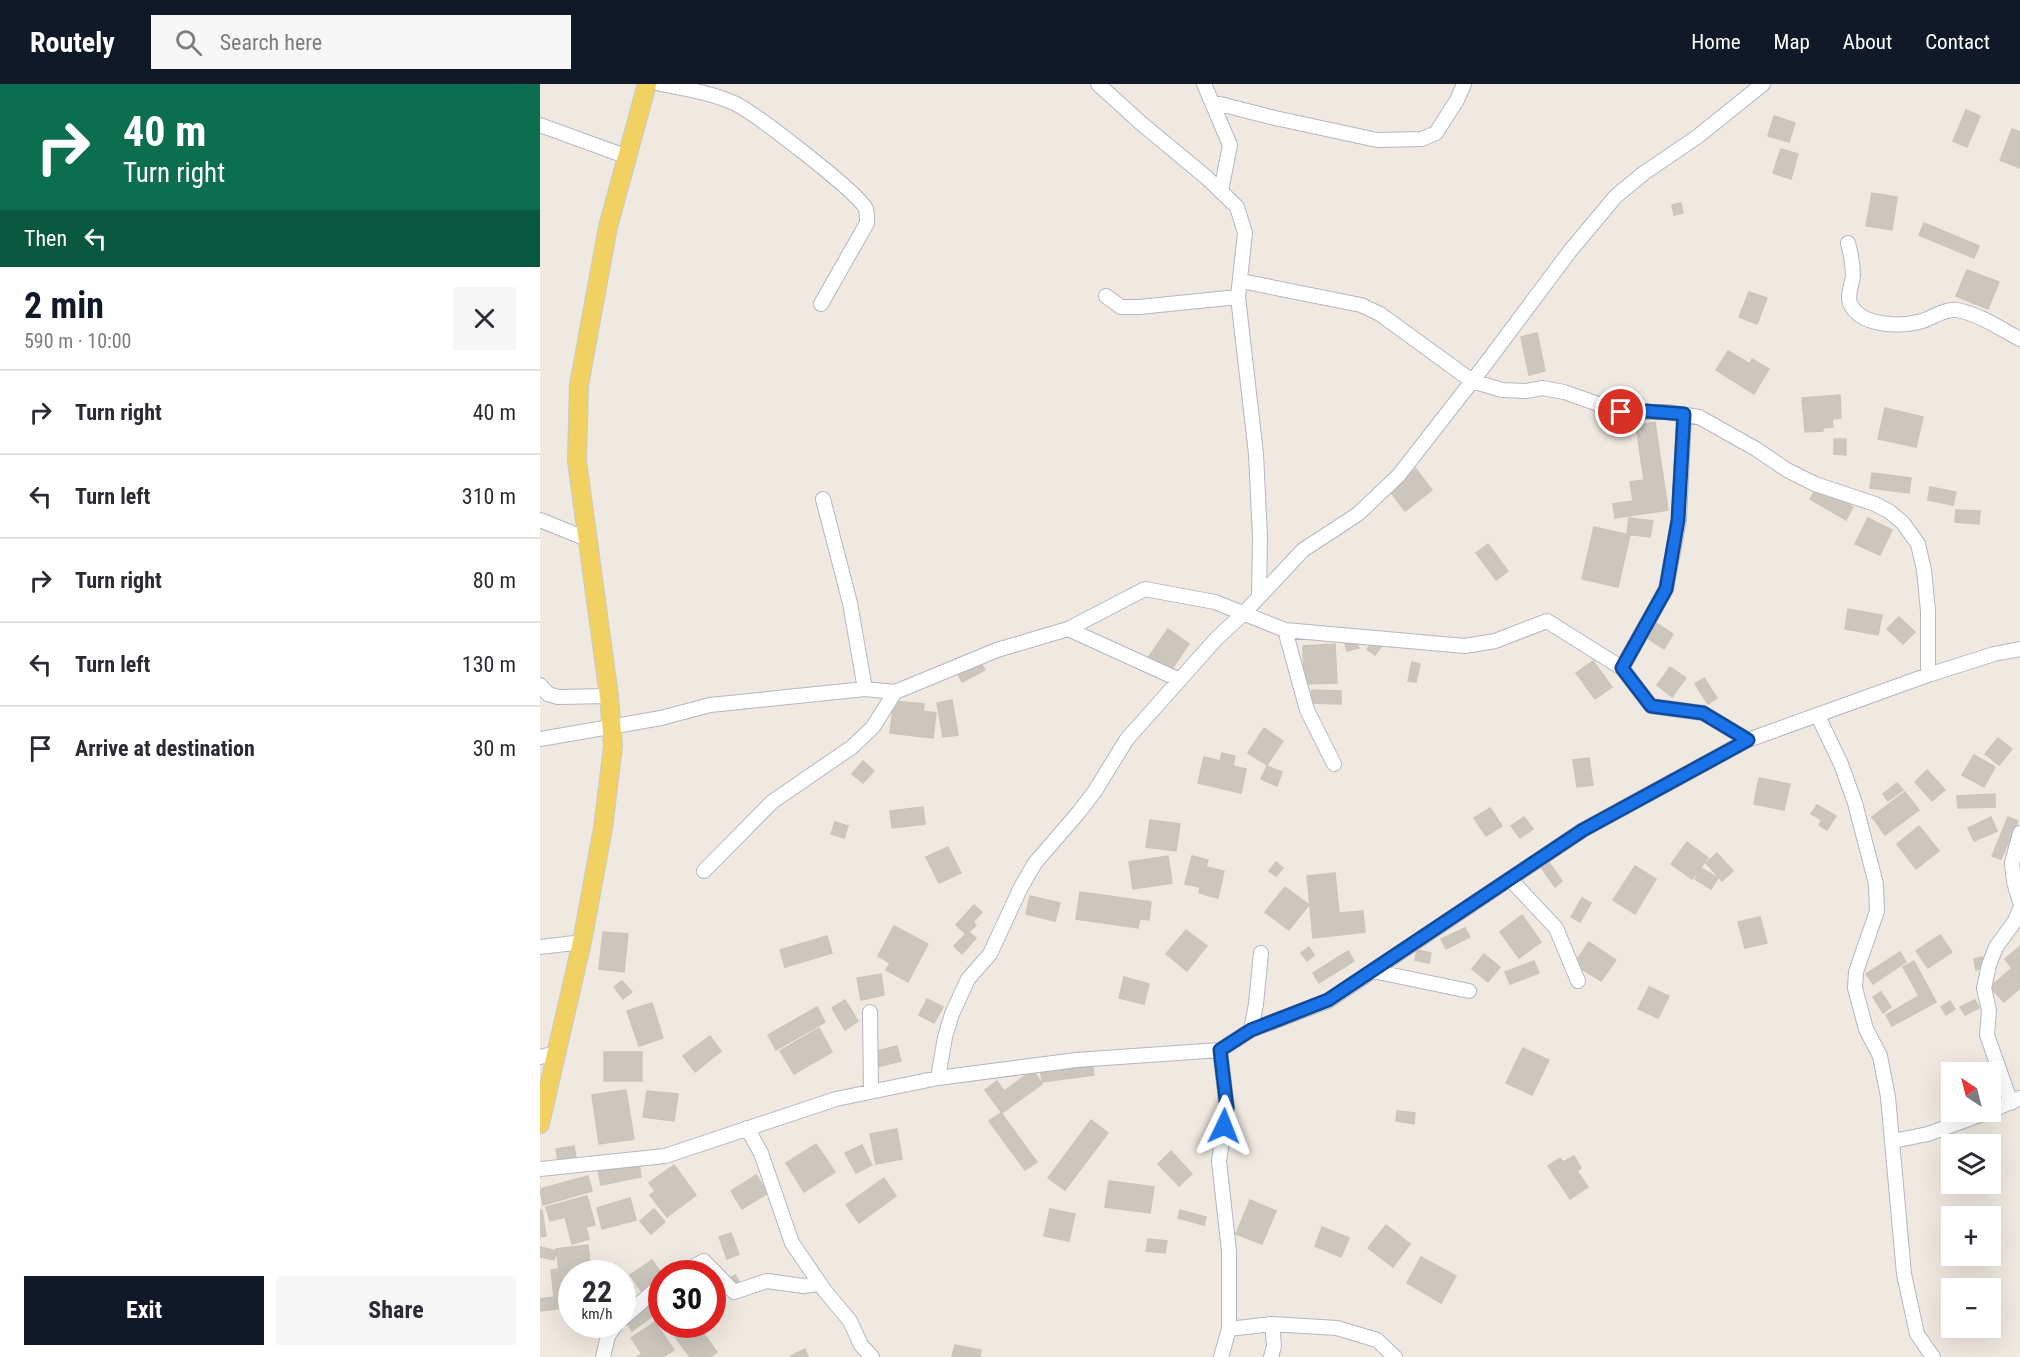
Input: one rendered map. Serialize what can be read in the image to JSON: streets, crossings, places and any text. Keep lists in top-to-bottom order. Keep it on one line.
{"north":"top left","page":{"header":"Routely","search":"Search here","nav":["Home","Map","About","Contact"],"turn":["40 m","Turn right"],"then":"Then","heading":["2 min","590 m · 10:00"],"list":[{"name":"Turn right","value":"40 m"},{"name":"Turn left","value":"310 m"},{"name":"Turn right","value":"80 m"},{"name":"Turn left","value":"130 m"},{"name":"Arrive at destination","value":"30 m"}],"map_buttons":["+","−"],"speed":"22 km/h","limit":"30","buttons":["Exit","Share"]}}
